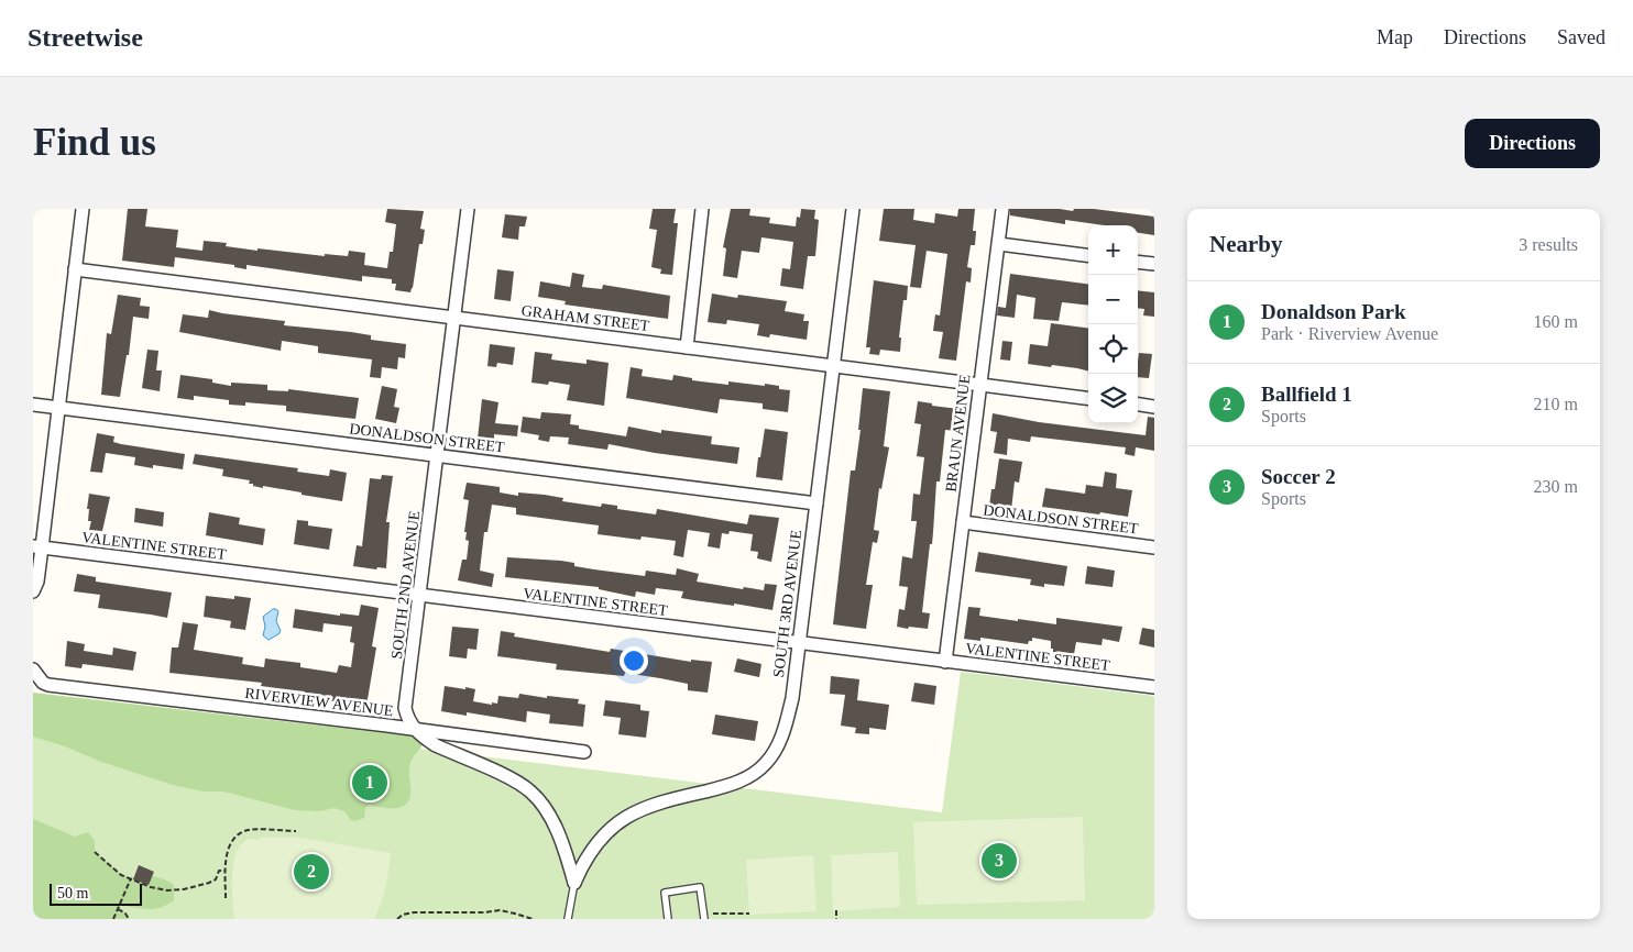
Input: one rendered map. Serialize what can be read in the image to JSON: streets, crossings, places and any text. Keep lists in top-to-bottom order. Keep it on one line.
{"streets":{"street":["GRAHAM STREET","BRAUN AVENUE","DONALDSON STREET","VALENTINE STREET","SOUTH 2ND AVENUE","SOUTH 3RD AVENUE","RIVERVIEW AVENUE"]},"crossings":[["GRAHAM STREET","BRAUN AVENUE"],["GRAHAM STREET","SOUTH 2ND AVENUE"],["GRAHAM STREET","SOUTH 3RD AVENUE"],["BRAUN AVENUE","DONALDSON STREET"],["BRAUN AVENUE","VALENTINE STREET"],["DONALDSON STREET","SOUTH 2ND AVENUE"],["DONALDSON STREET","SOUTH 3RD AVENUE"],["VALENTINE STREET","SOUTH 2ND AVENUE"],["VALENTINE STREET","SOUTH 3RD AVENUE"],["SOUTH 2ND AVENUE","RIVERVIEW AVENUE"]],"scale_bar":"50 m","page":{"header":"Streetwise","nav":["Map","Directions","Saved"],"buttons":"Directions","title":"Find us","heading":["Nearby","3 results"],"map_buttons":["+","−"],"list":[{"mark":"1","name":"Donaldson Park","note":"Park · Riverview Avenue","value":"160 m"},{"mark":"2","name":"Ballfield 1","note":"Sports","value":"210 m"},{"mark":"3","name":"Soccer 2","note":"Sports","value":"230 m"}],"pins":["1","3","2"],"scale":"50 m"}}
